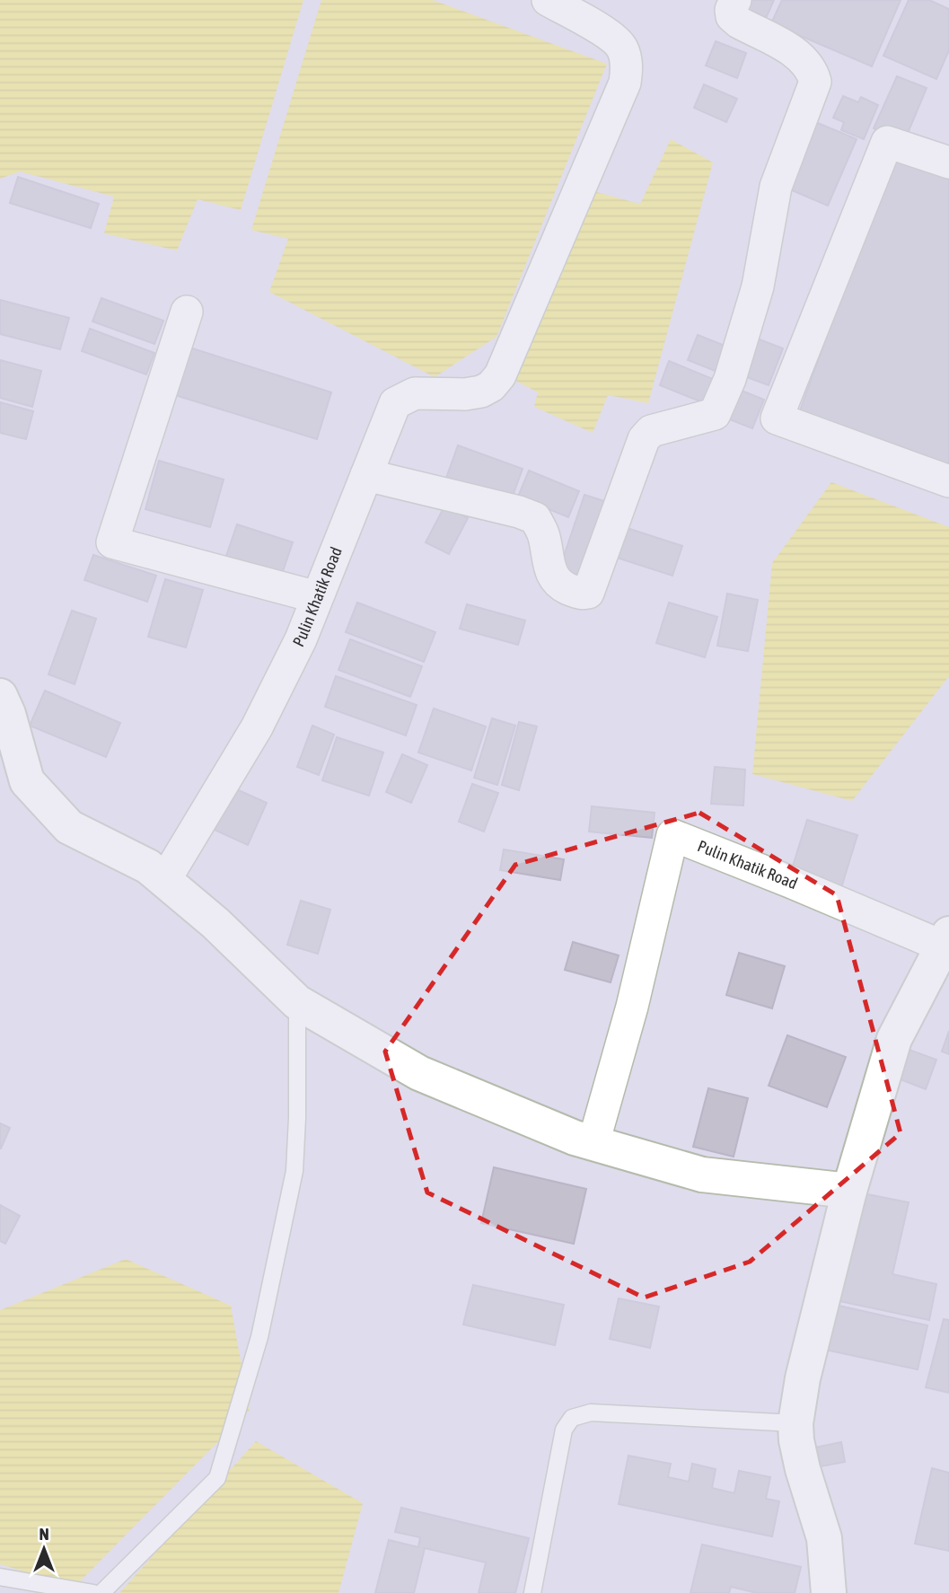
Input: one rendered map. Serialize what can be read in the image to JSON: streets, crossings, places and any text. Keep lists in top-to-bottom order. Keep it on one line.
{"streets":{"street":["Pulin Khatik Road"]},"north":"top"}
